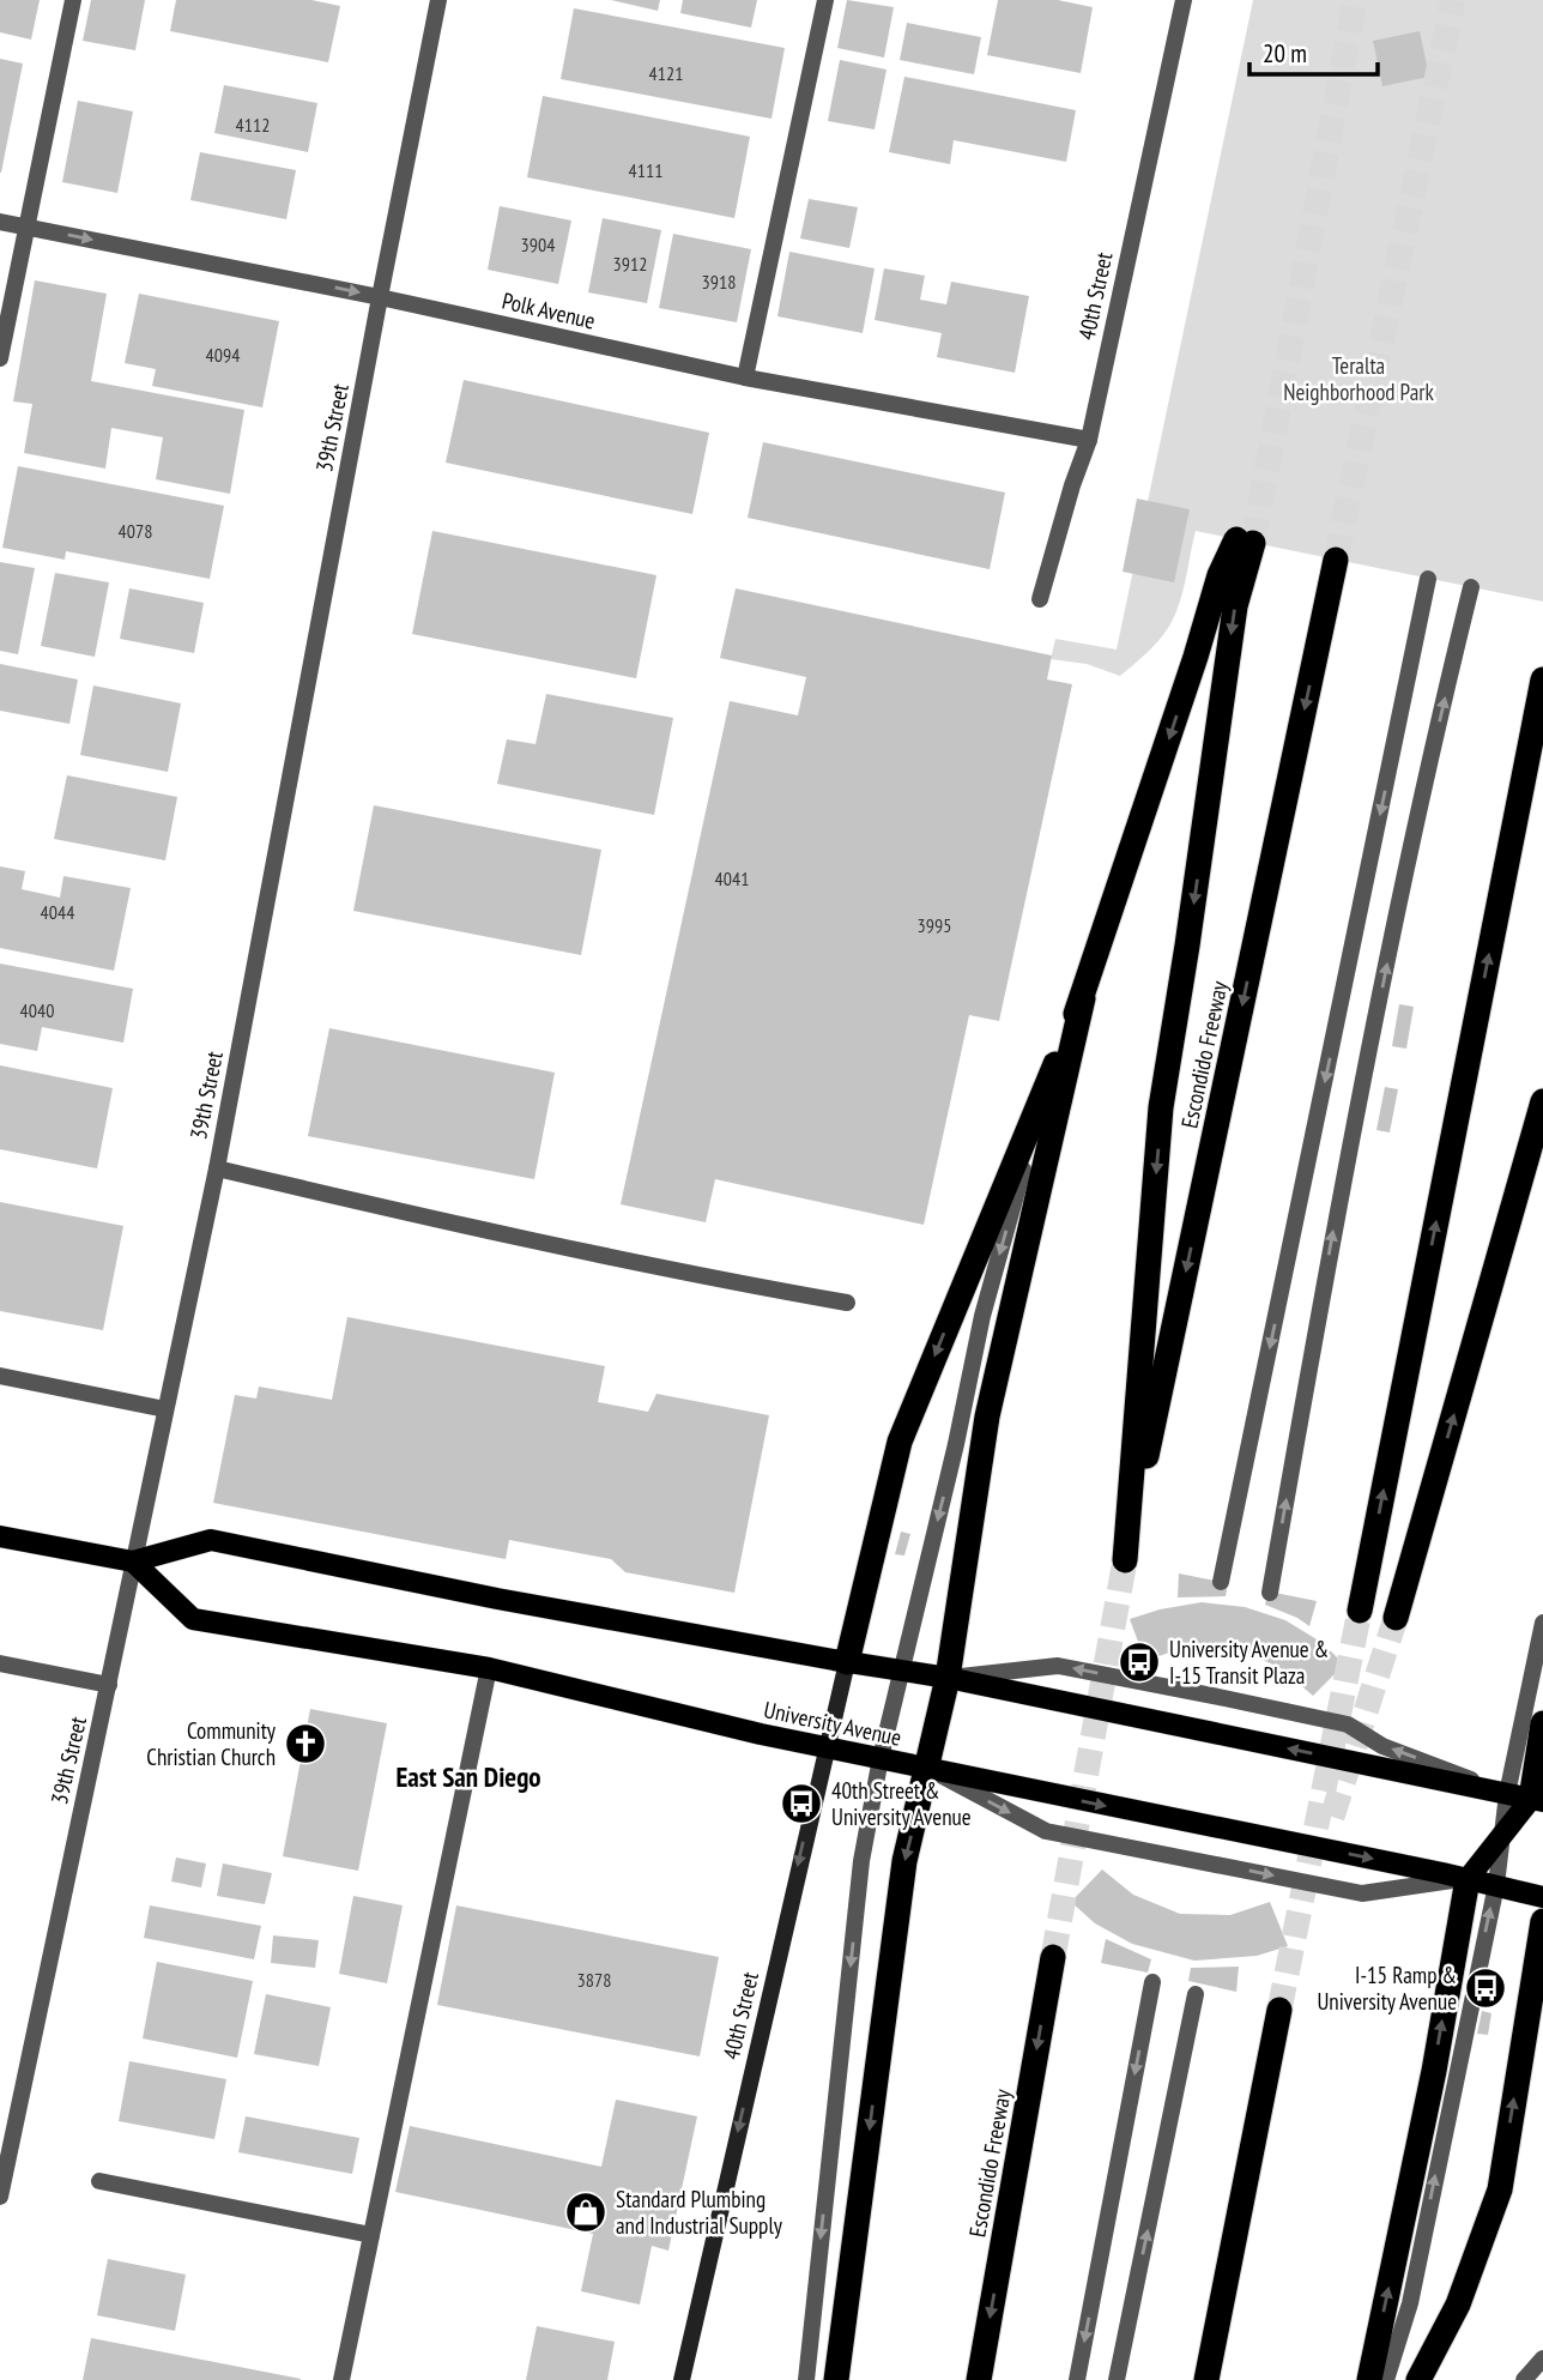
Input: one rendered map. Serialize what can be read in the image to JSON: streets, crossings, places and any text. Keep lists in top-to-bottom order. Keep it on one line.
{"streets":{"highway":["Escondido Freeway"],"main road":["University Avenue"],"street":["40th Street","Polk Avenue","39th Street"]},"crossings":[["40th Street","Polk Avenue"],["40th Street","University Avenue"],["Polk Avenue","39th Street"],["39th Street","University Avenue"]],"districts":["East San Diego"],"parks":["Teralta Neighborhood Park"],"places":{"bus stop":["University Avenue & I-15 Transit Plaza","40th Street & University Avenue","I-15 Ramp & University Avenue"],"church":["Community Christian Church"],"shop":["Standard Plumbing and Industrial Supply"]},"house_numbers":["4121","4112","4111","3904","3912","3918","4094","4078","4041","4044","3995","4040","3878"],"scale_bar":"20 m"}
